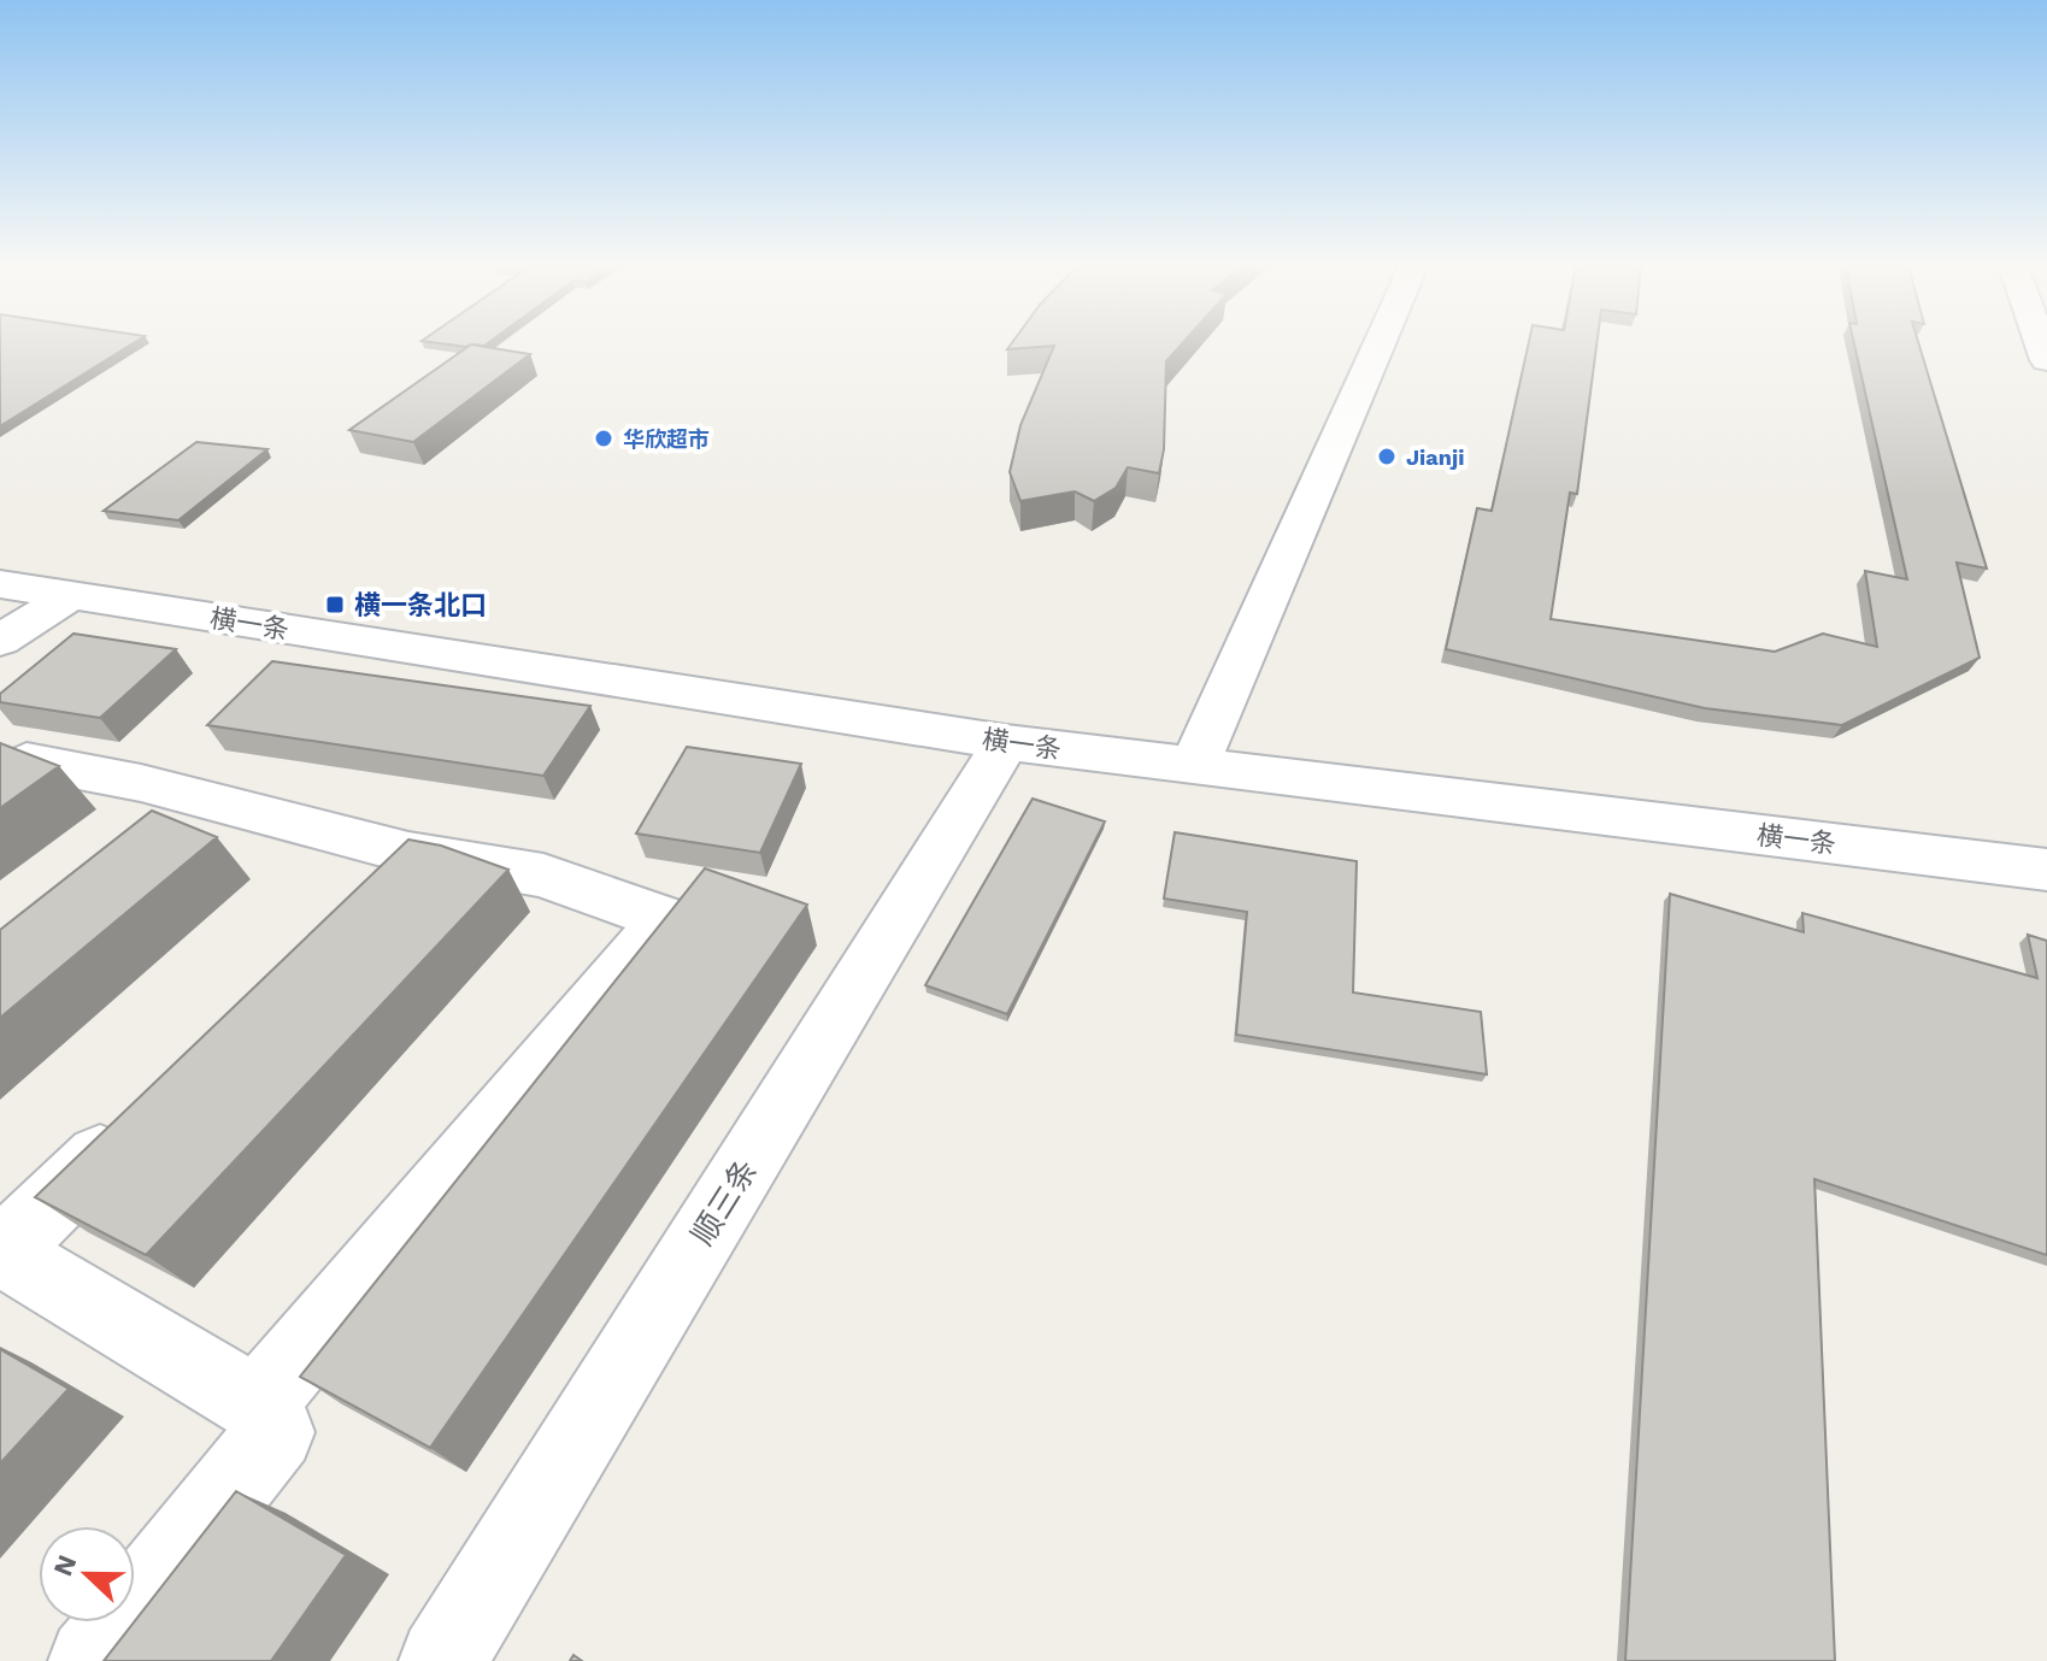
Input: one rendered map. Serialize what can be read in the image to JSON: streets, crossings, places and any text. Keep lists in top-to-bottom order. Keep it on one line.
{"streets":{"street":["横一条","顺三条"]},"crossings":[["横一条","顺三条"]],"places":{"other":["华欣超市","Jianji"],"transit":["横一条北口"]},"north":"left"}
